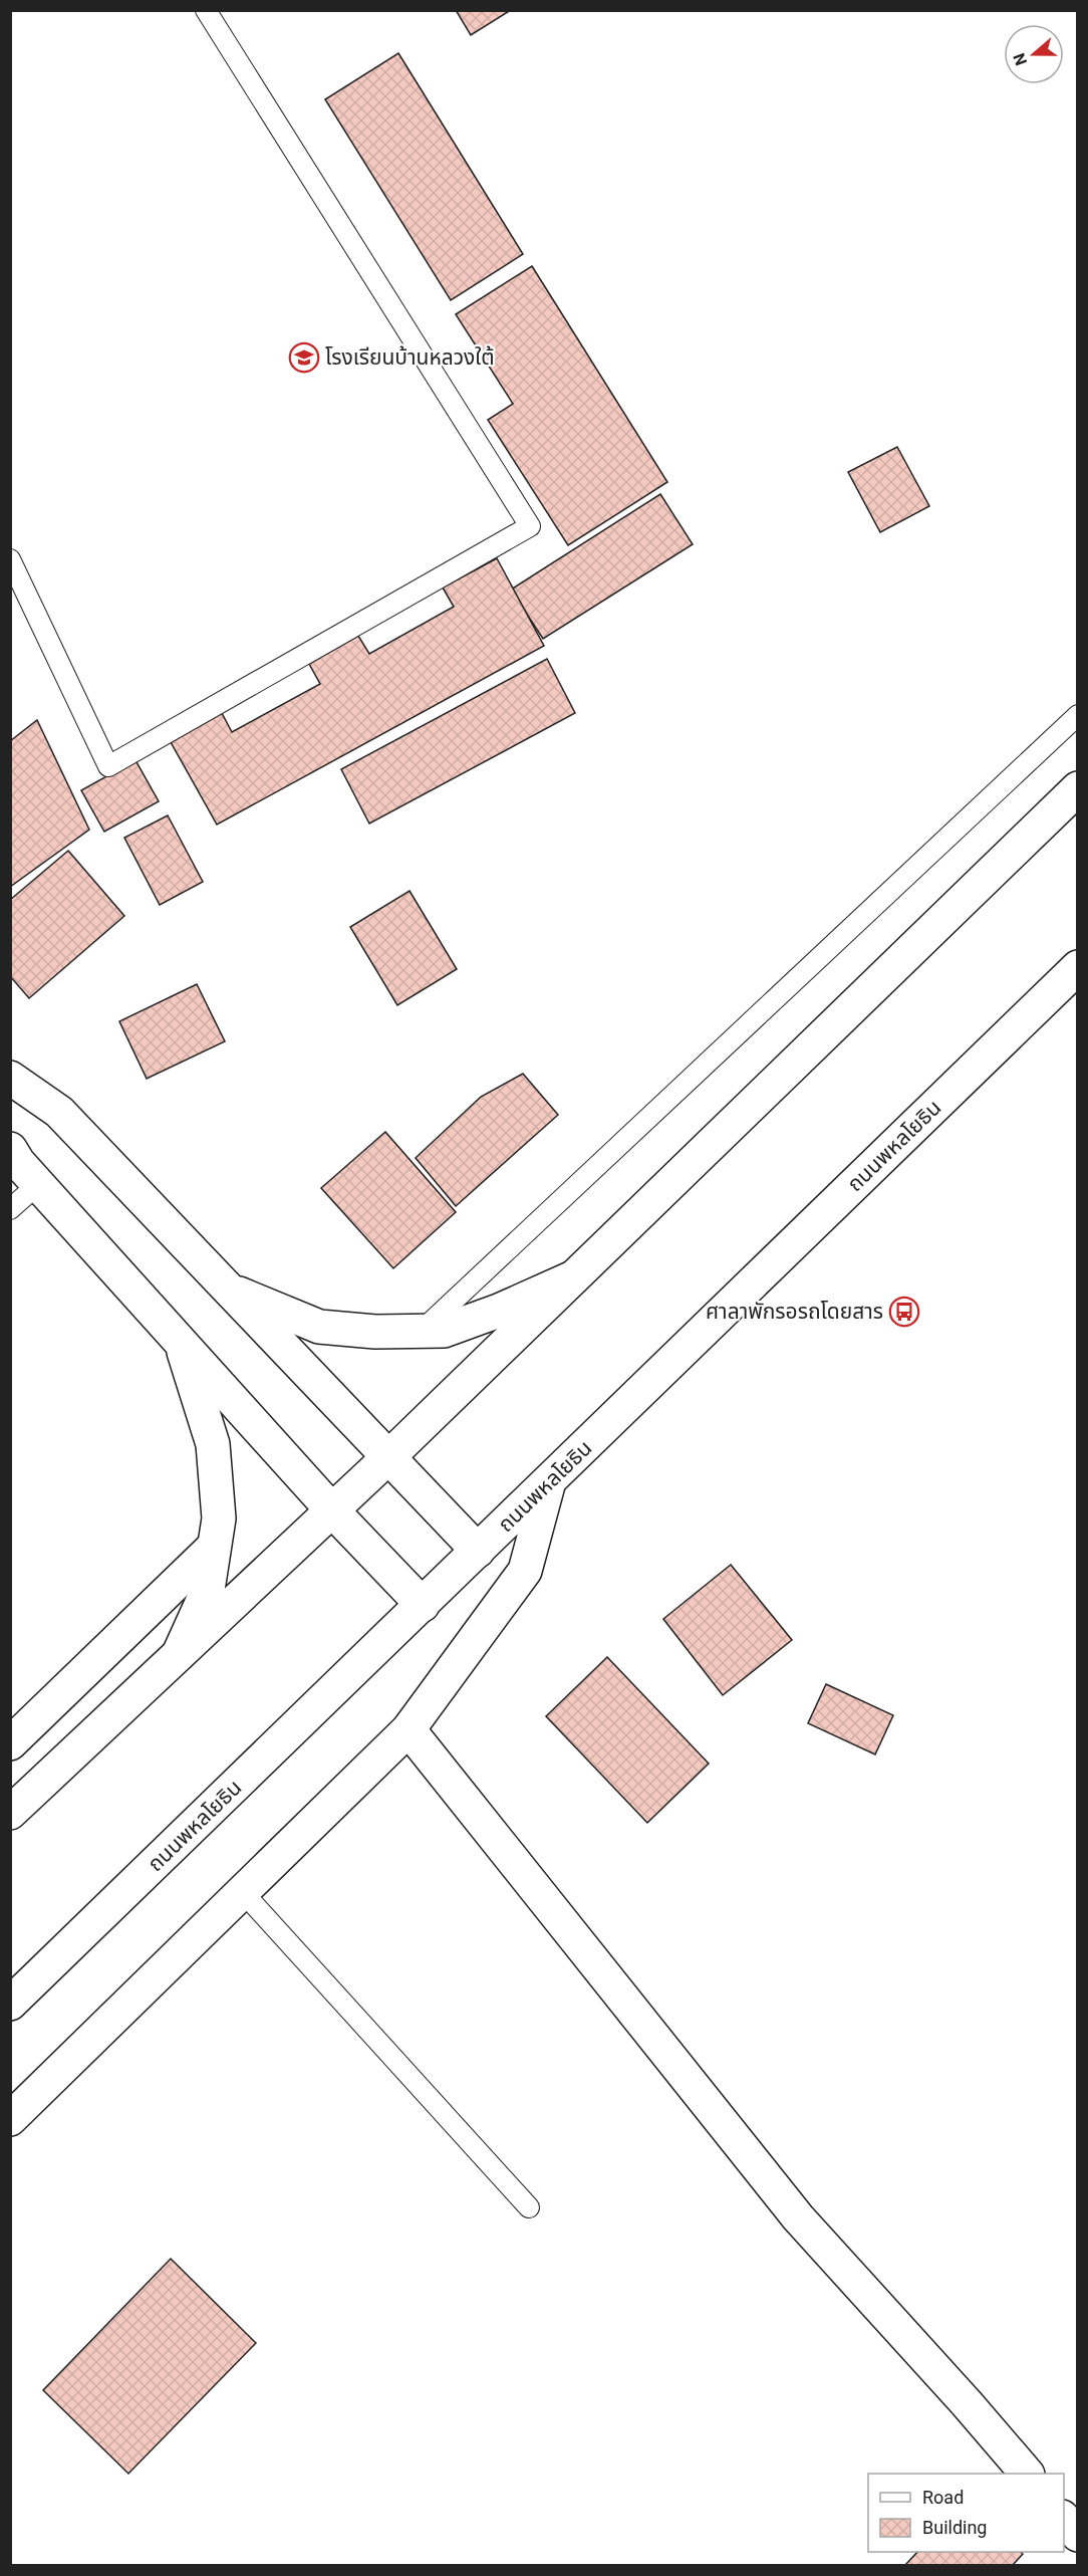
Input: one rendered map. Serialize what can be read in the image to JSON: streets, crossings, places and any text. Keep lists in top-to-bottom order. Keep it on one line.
{"streets":{"main road":["ถนนพหลโยธิน"]},"places":{"school or university":["โรงเรียนบ้านหลวงใต้"],"bus stop":["ศาลาพักรอรถโดยสาร"]},"legend":["Road","Building"],"north":"left"}
